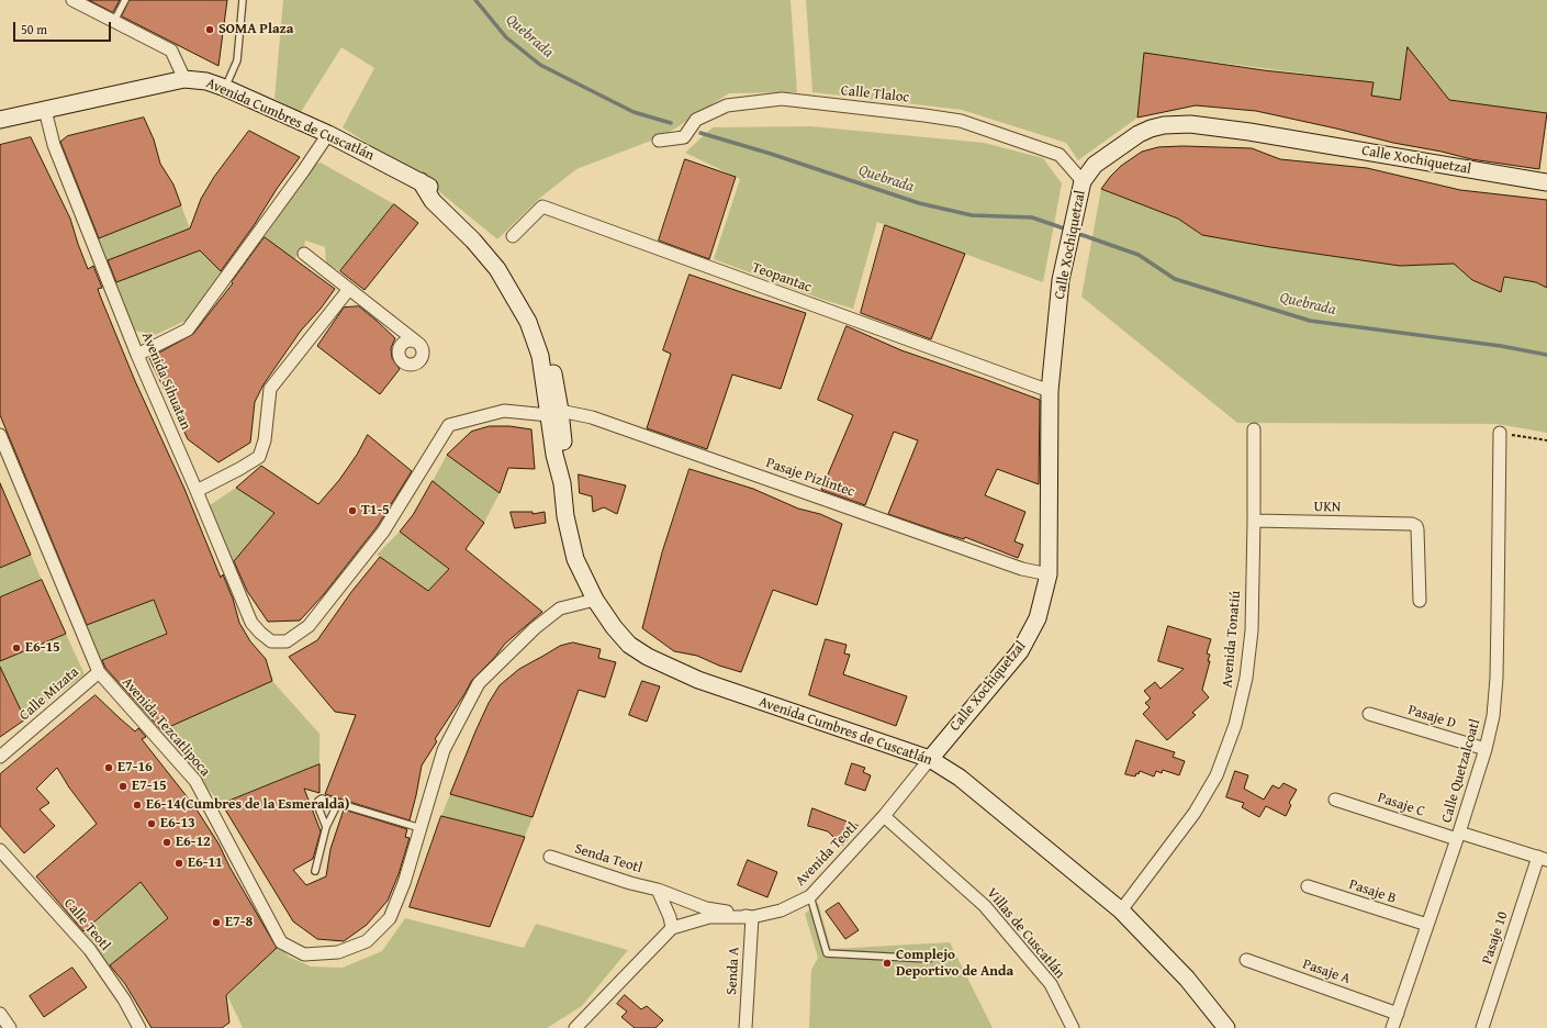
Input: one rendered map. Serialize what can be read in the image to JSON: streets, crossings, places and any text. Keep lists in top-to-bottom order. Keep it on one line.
{"streets":{"main road":["Avenida Cumbres de Cuscatlán","Calle Xochiquetzal"],"street":["Calle Tlaloc","Teopantac","Avenida Sihuatan","Pasaje Pizlintec","UKN","Avenida Tonatiú","Calle Mizata","Pasaje D","Avenida Tezcatlipoca","Calle Quetzalcoatl","Pasaje C","Avenida Teotl","Senda Teotl","Pasaje B","Calle Teotl","Villas de Cuscatlán","Pasaje 10","Senda A","Pasaje A"]},"crossings":[["Calle Tlaloc","Calle Xochiquetzal"],["Avenida Cumbres de Cuscatlán","Calle Xochiquetzal"],["Avenida Cumbres de Cuscatlán","Avenida Sihuatan"],["Avenida Cumbres de Cuscatlán","Pasaje Pizlintec"],["Avenida Cumbres de Cuscatlán","Avenida Tonatiú"],["Avenida Cumbres de Cuscatlán","Avenida Tezcatlipoca"],["Avenida Cumbres de Cuscatlán","Avenida Teotl"],["Calle Xochiquetzal","Teopantac"],["Calle Xochiquetzal","Pasaje Pizlintec"],["Calle Xochiquetzal","Avenida Teotl"],["Avenida Sihuatan","Pasaje Pizlintec"],["UKN","Avenida Tonatiú"],["Calle Mizata","Avenida Tezcatlipoca"],["Pasaje D","Calle Quetzalcoatl"],["Calle Quetzalcoatl","Pasaje C"],["Calle Quetzalcoatl","Pasaje B"],["Calle Quetzalcoatl","Pasaje A"],["Pasaje C","Pasaje 10"],["Avenida Teotl","Senda Teotl"],["Avenida Teotl","Villas de Cuscatlán"],["Avenida Teotl","Senda A"],["Senda Teotl","Senda A"]],"water":["Quebrada"],"places":["SOMA Plaza","T1-5","E6-15","E7-16","E7-15","E6-14(Cumbres de la Esmeralda)","E6-13","E6-12","E6-11","E7-8","Complejo Deportivo de Anda"],"scale_bar":"50 m"}
